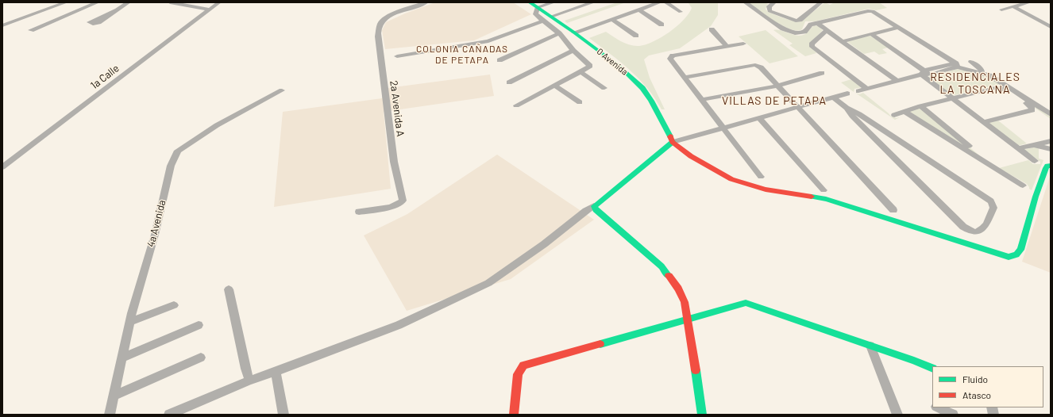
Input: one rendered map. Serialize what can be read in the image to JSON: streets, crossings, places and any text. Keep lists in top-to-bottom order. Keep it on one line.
{"streets":{"main road":["0 Avenida"],"street":["1a Calle","2a Avenida A","4a Avenida"]},"districts":["COLONIA CAÑADAS DE PETAPA","RESIDENCIALES LA TOSCANA","VILLAS DE PETAPA"],"legend":["Fluido","Atasco"]}
